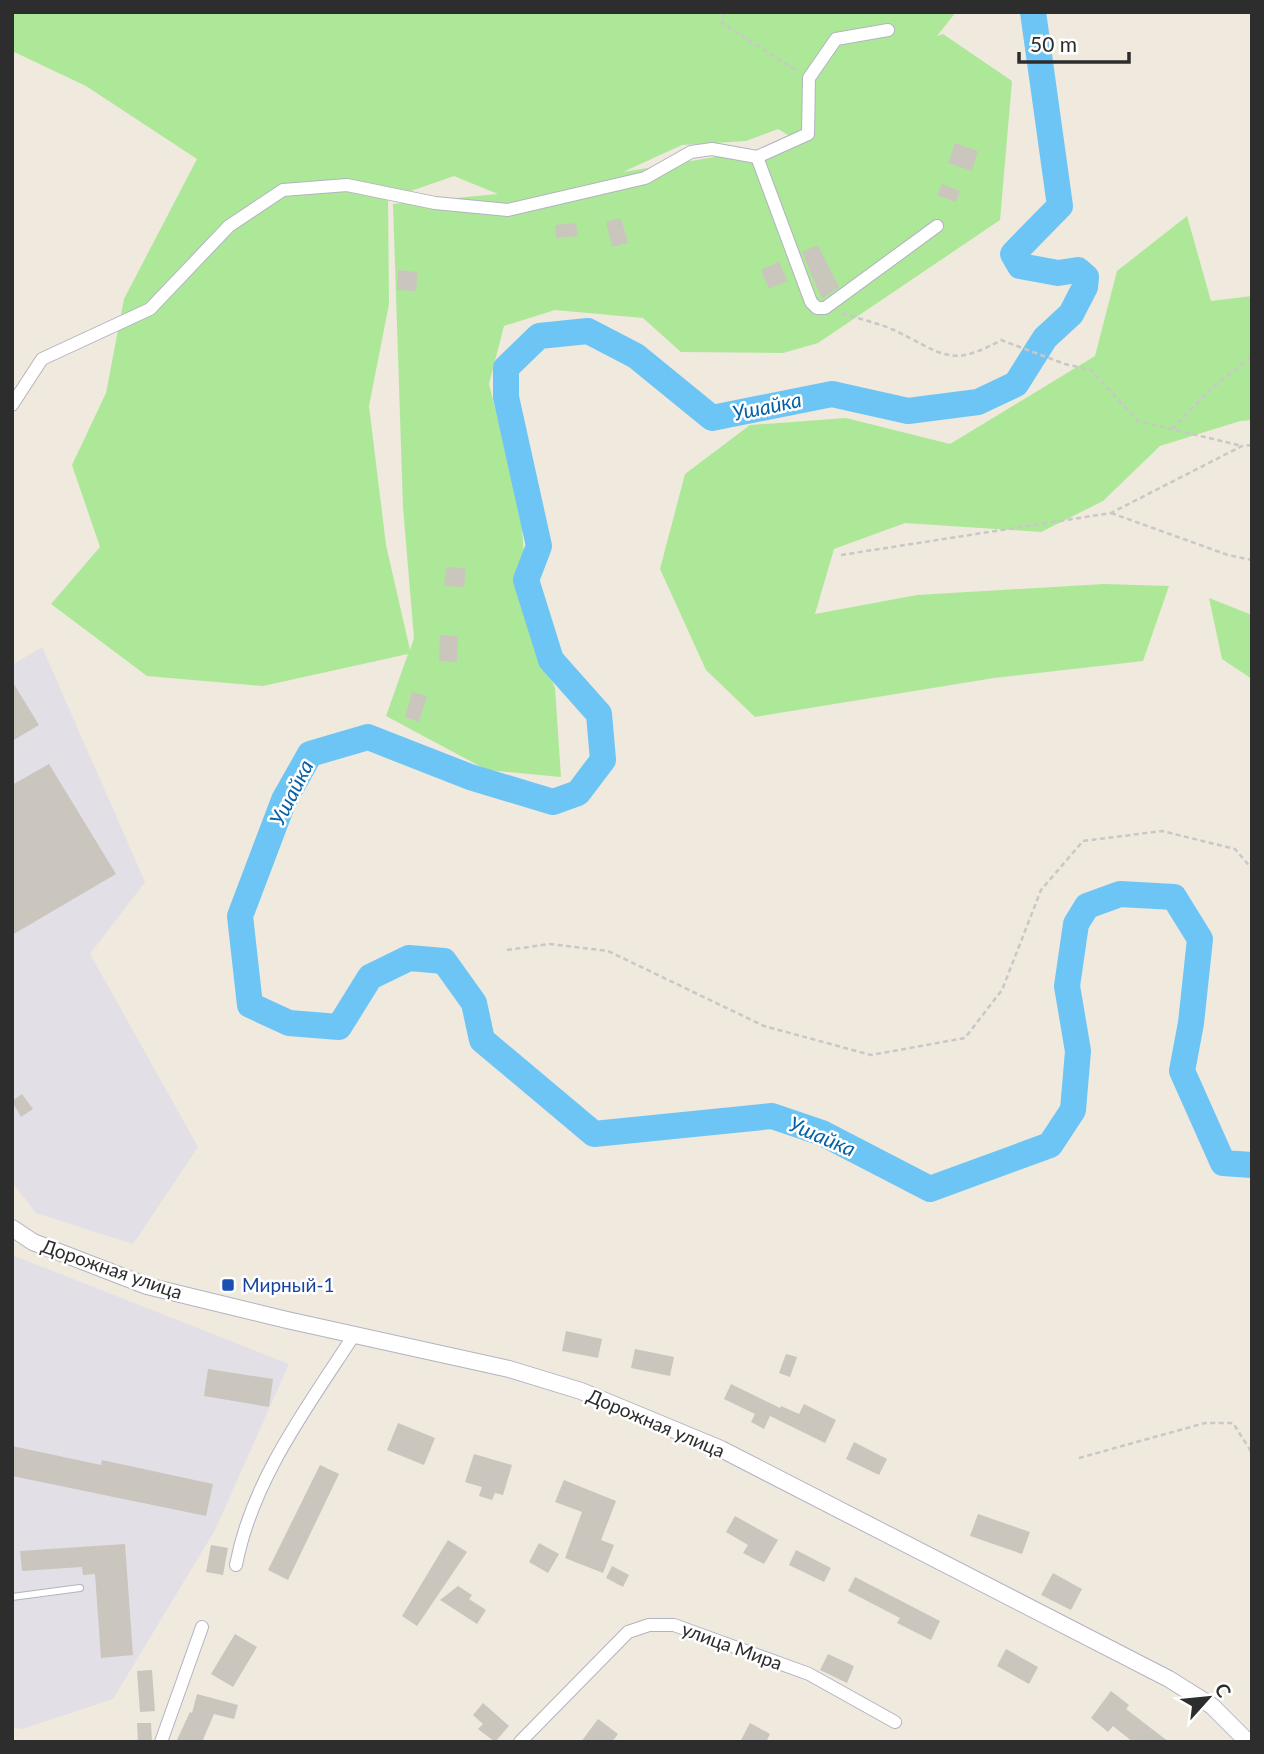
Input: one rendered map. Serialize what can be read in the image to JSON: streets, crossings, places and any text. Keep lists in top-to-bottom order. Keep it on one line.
{"streets":{"street":["Дорожная улица","улица Мира"]},"water":["Ушайка"],"places":{"transit":["Мирный-1"]},"scale_bar":"50 m","north":"top right"}
